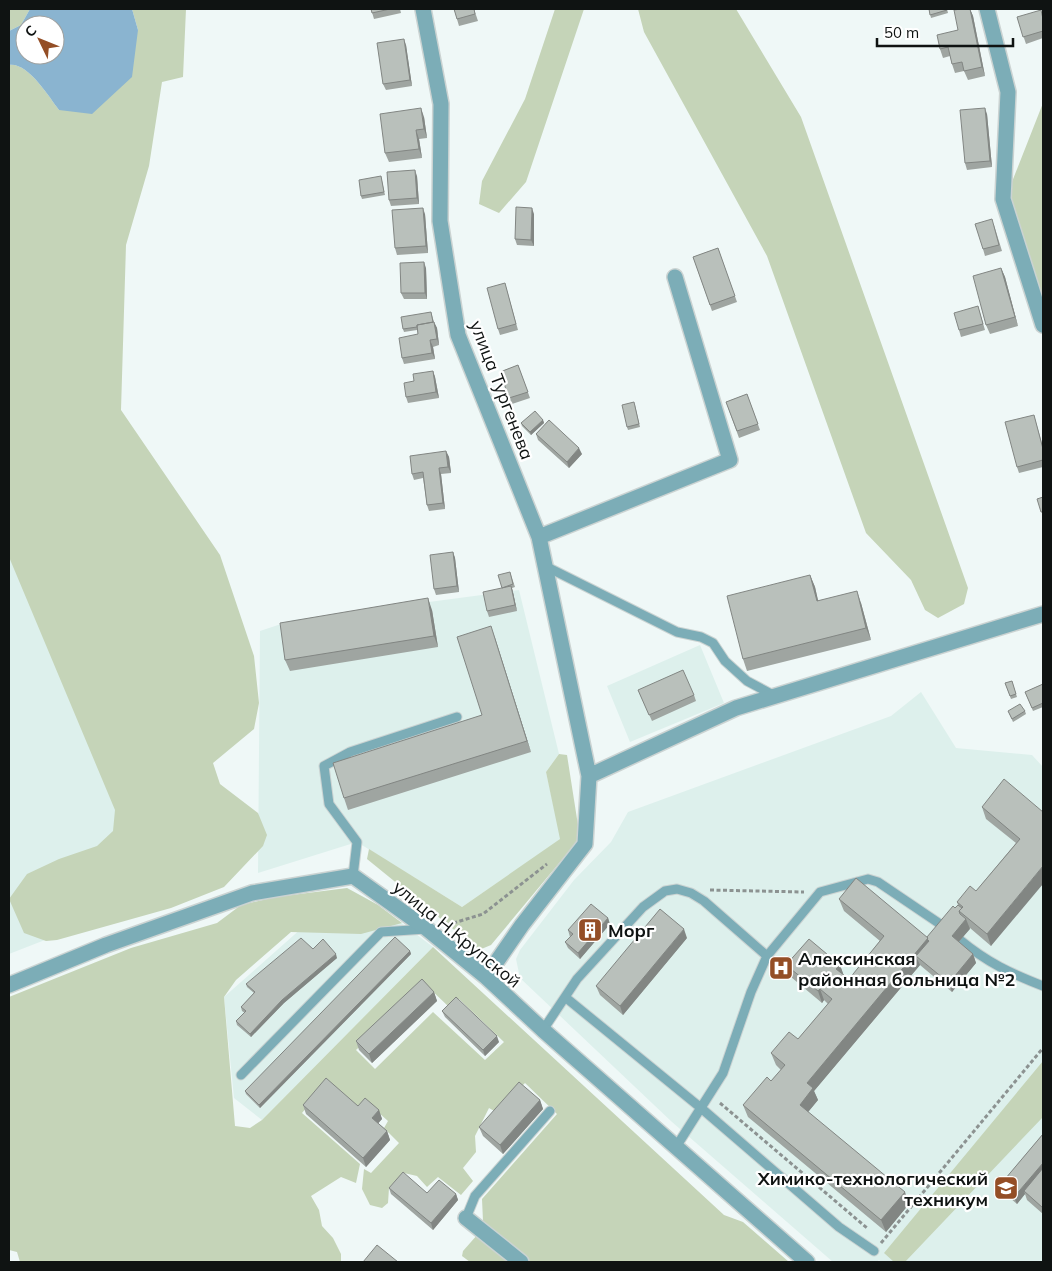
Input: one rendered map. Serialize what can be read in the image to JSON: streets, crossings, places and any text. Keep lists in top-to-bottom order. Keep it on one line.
{"streets":{"street":["улица Тургенева","улица Н.Крупской"]},"crossings":[["улица Тургенева","улица Н.Крупской"]],"places":{"building":["Морг"],"hospital":["Алексинская районная больница №2"],"school or university":["Химико-технологический техникум"]},"scale_bar":"50 m","north":"top left"}
